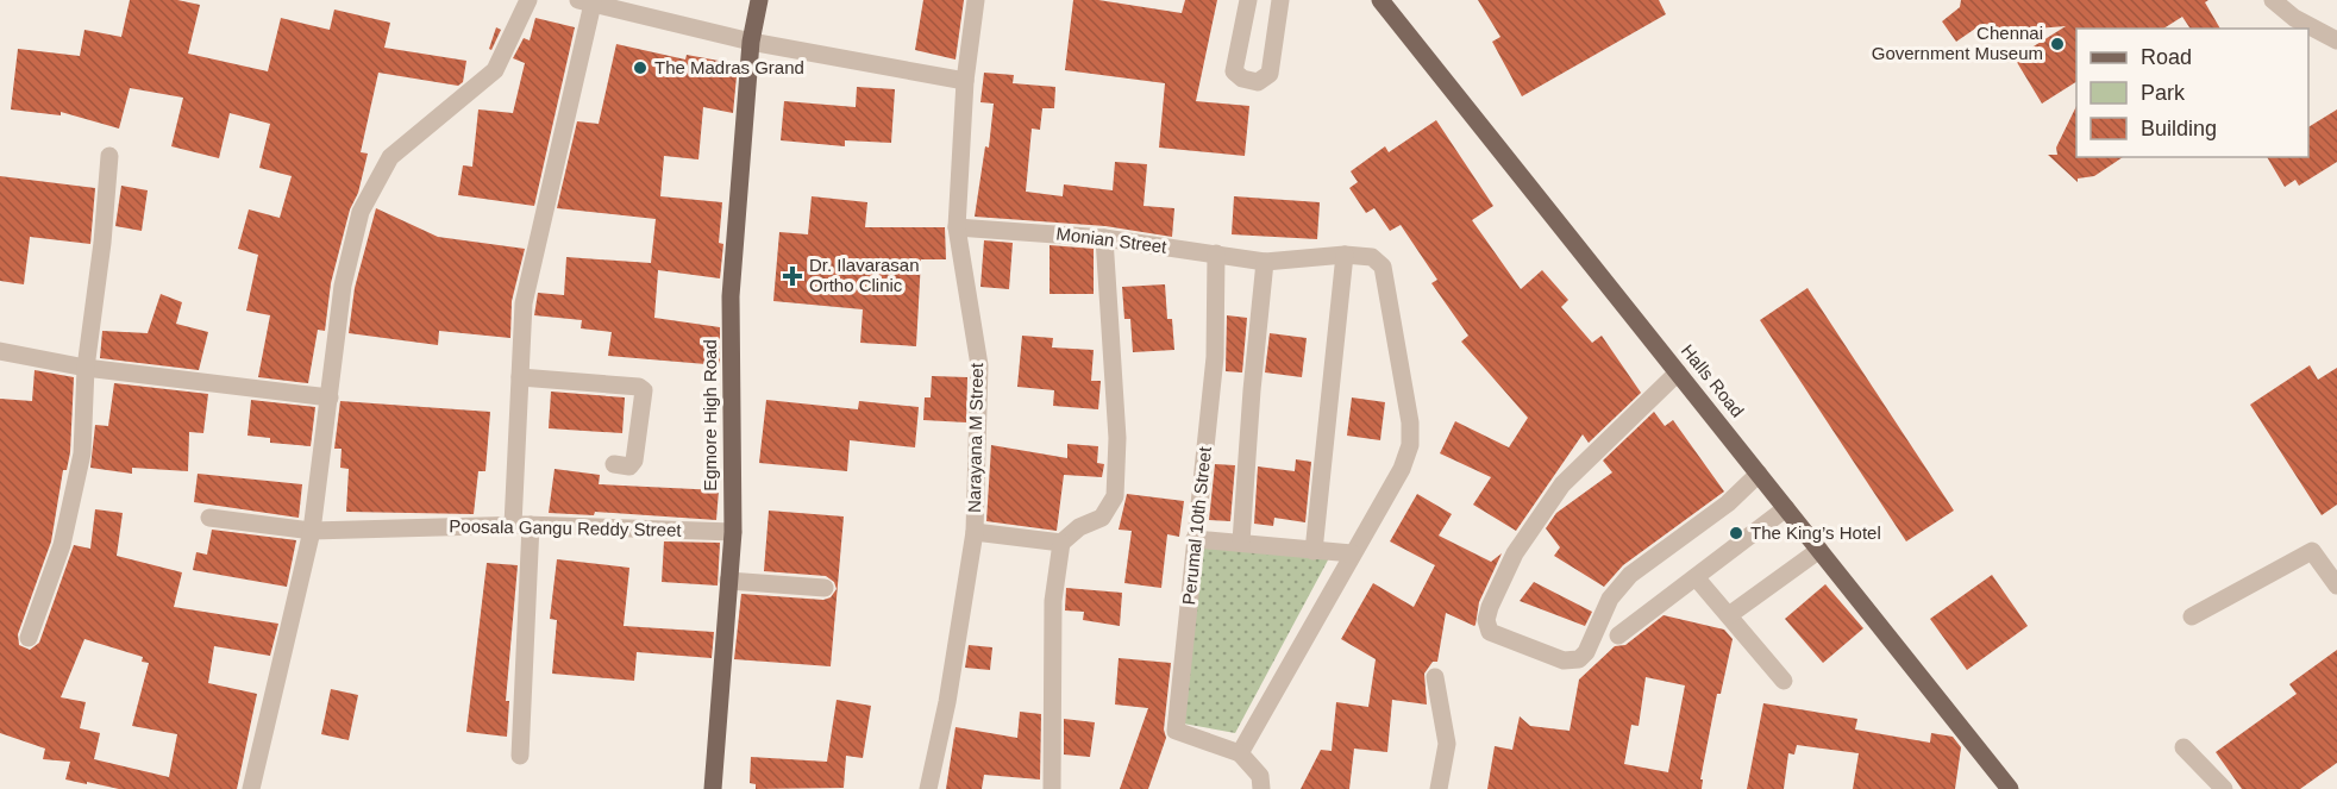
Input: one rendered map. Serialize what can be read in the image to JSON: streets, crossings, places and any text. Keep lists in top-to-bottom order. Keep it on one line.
{"streets":{"main road":["Halls Road","Egmore High Road"],"street":["Monian Street","Narayana M Street","Perumal 10th Street","Poosala Gangu Reddy Street"]},"crossings":[["Monian Street","Narayana M Street"],["Monian Street","Perumal 10th Street"],["Egmore High Road","Poosala Gangu Reddy Street"]],"places":{"other":["Chennai Government Museum","The Madras Grand","The King’s Hotel"],"health":["Dr. Ilavarasan Ortho Clinic"]},"legend":["Road","Park","Building"]}
